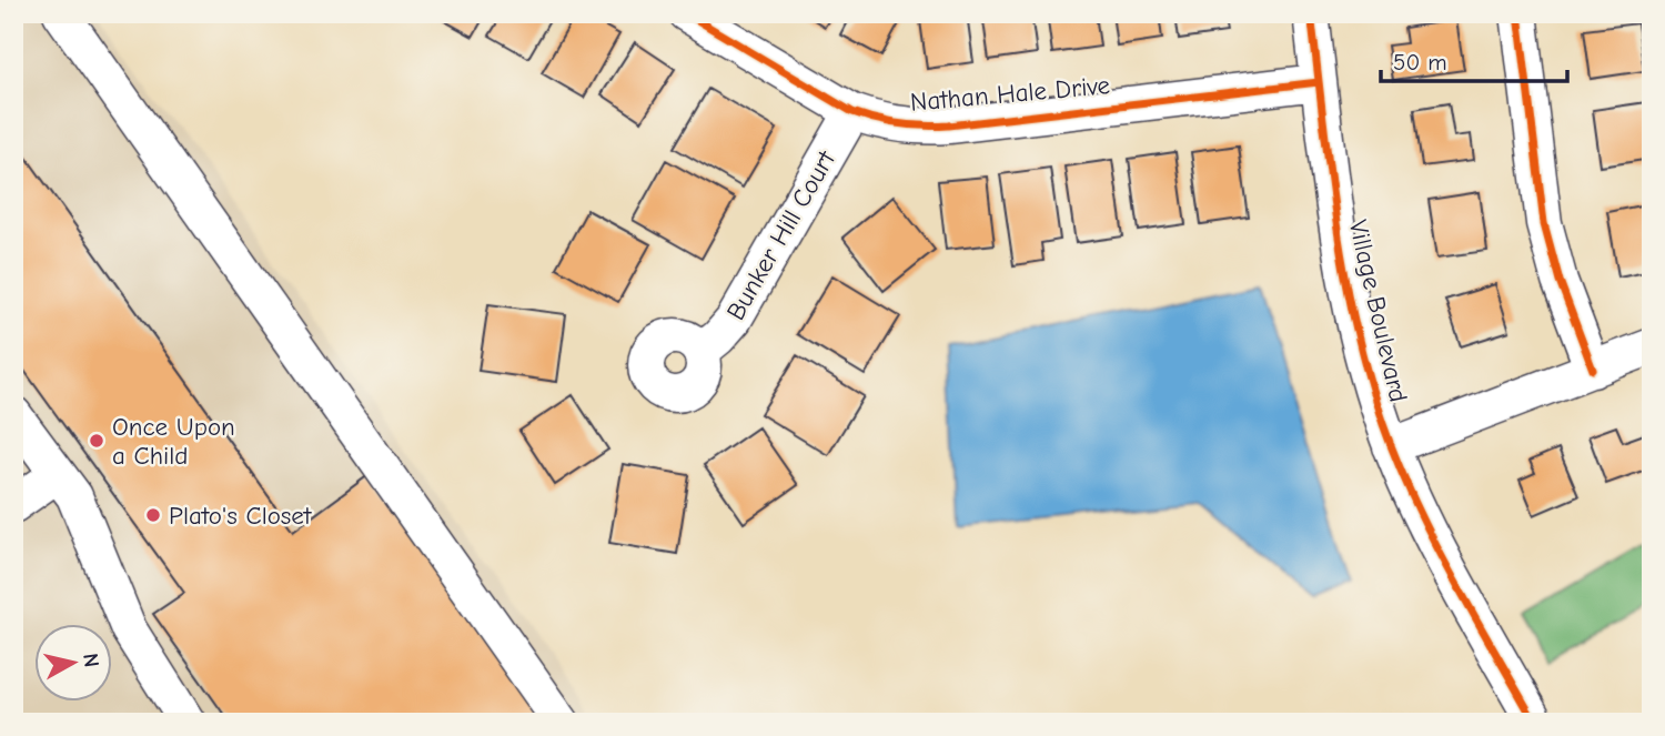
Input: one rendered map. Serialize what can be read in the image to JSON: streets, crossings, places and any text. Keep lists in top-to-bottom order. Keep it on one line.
{"streets":{"street":["Nathan Hale Drive","Bunker Hill Court","Village Boulevard"]},"crossings":[["Nathan Hale Drive","Bunker Hill Court"],["Nathan Hale Drive","Village Boulevard"]],"places":["Once Upon a Child","Plato's Closet"],"scale_bar":"50 m","north":"right"}
